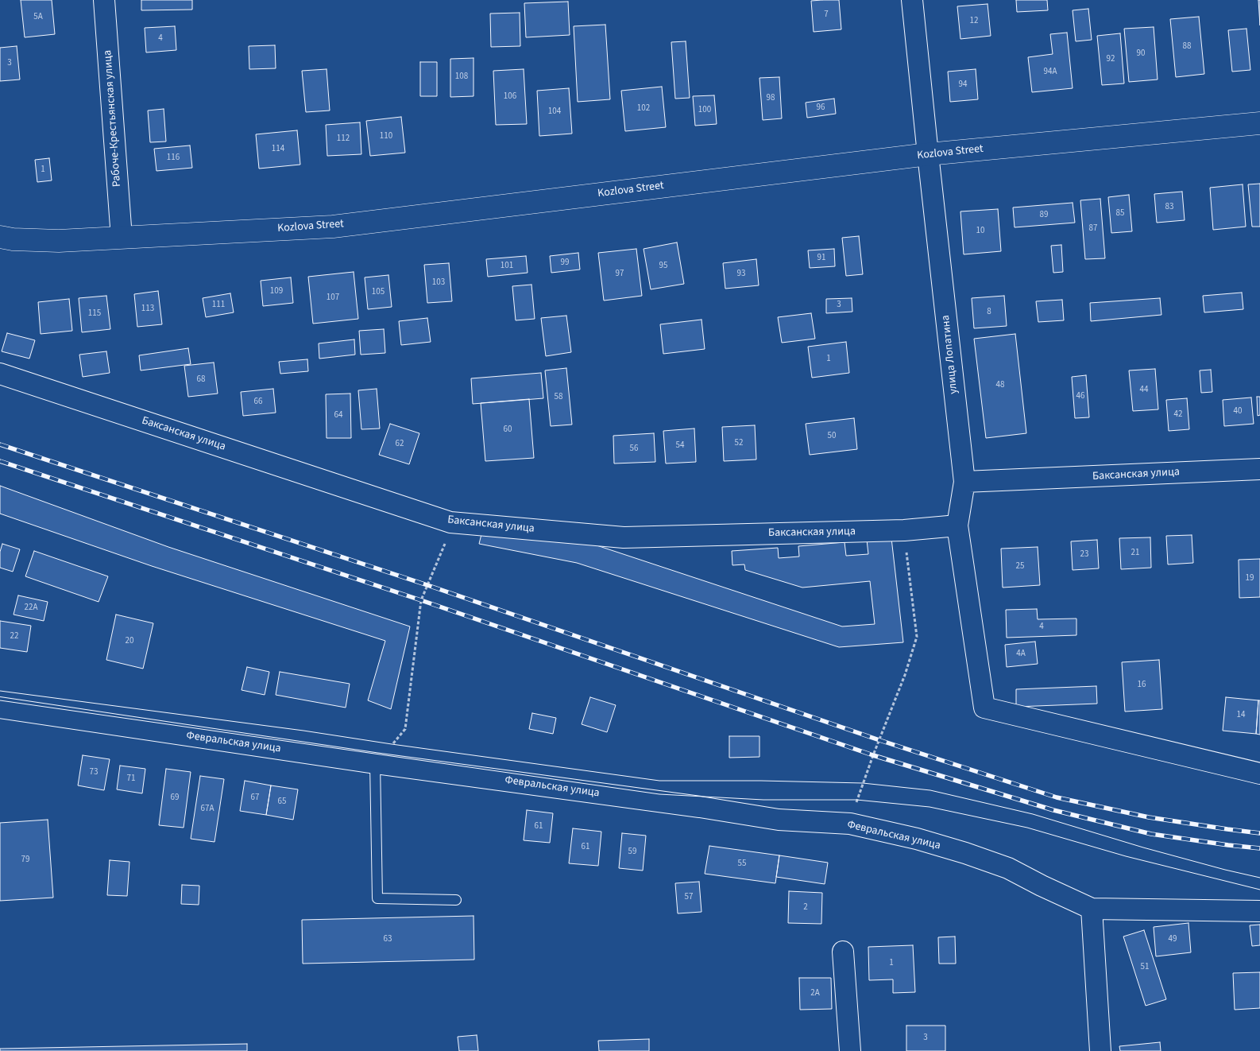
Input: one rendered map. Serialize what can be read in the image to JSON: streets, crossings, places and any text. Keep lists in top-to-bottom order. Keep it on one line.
{"streets":{"street":["Рабоче-Крестьянская улица","Kozlova Street","улица Лопатина","Баксанская улица","Февральская улица"]},"crossings":[["Рабоче-Крестьянская улица","Kozlova Street"],["Kozlova Street","улица Лопатина"],["улица Лопатина","Баксанская улица"]],"house_numbers":["7","5А","12","4","88","90","92","3","94А","108","94","106","98","96","102","100","104","110","112","114","116","1","83","85","89","87","10","91","99","101","95","97","93","103","109","105","107","111","3","113","8","115","1","68","48","44","46","58","66","40","42","64","60","50","52","62","54","56","21","23","25","19","22А","4","22","20","4А","16","14","73","71","69","67","65","67А","61","61","59","79","55","57","2","63","49","1","51","2А","3"]}
